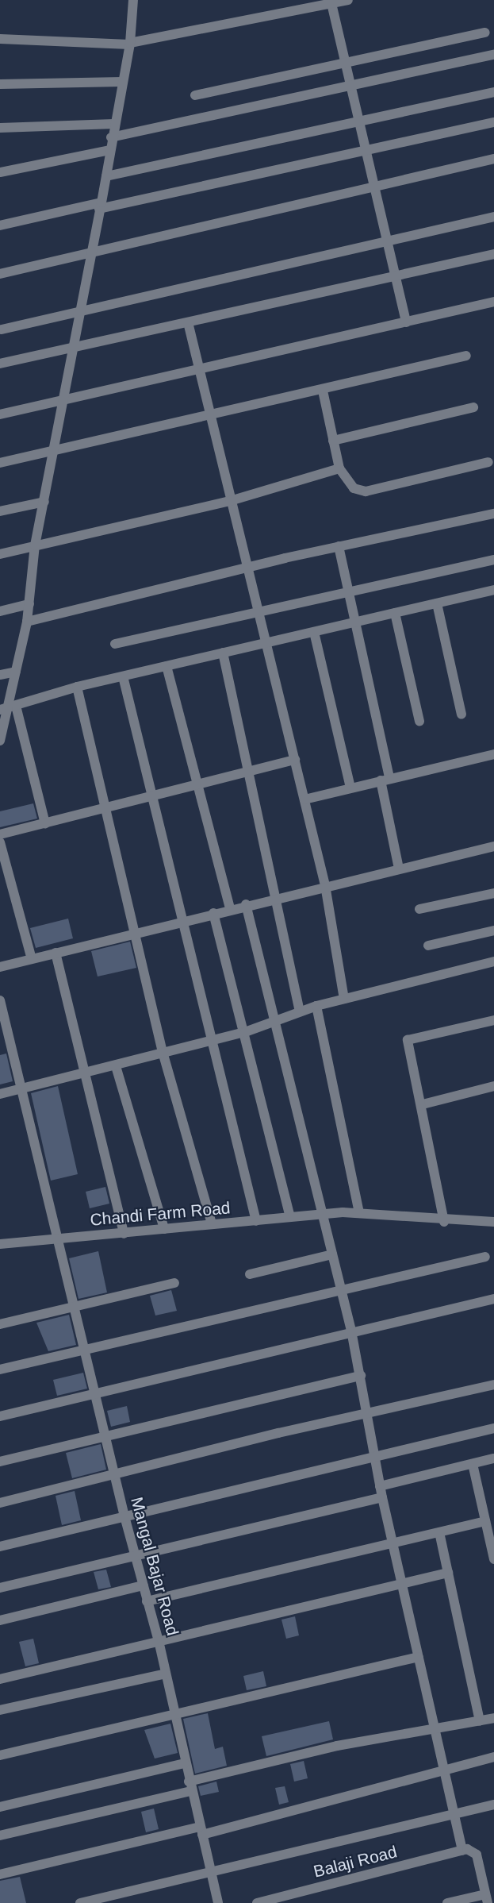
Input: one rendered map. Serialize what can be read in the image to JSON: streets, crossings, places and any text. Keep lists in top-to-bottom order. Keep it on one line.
{"streets":{"street":["Chandi Farm Road","Mangal Bajar Road","Balaji Road"]},"crossings":[["Chandi Farm Road","Mangal Bajar Road"]]}
